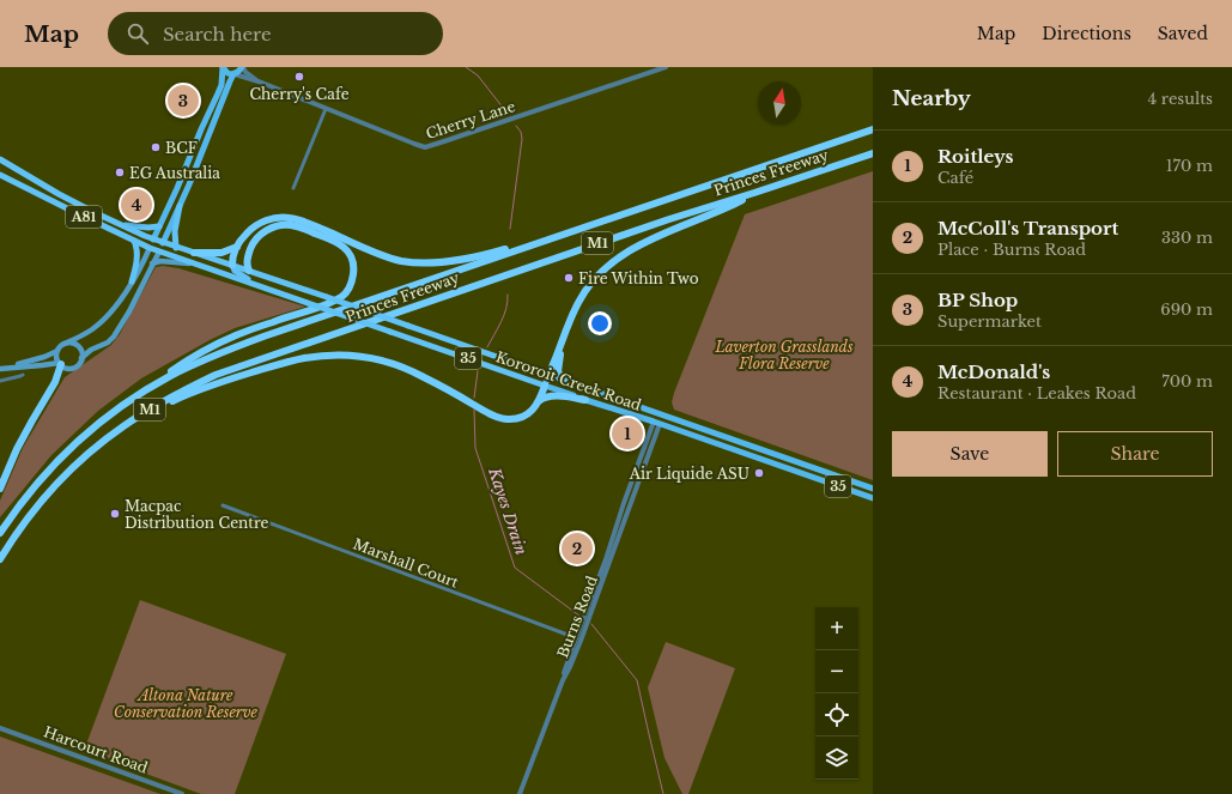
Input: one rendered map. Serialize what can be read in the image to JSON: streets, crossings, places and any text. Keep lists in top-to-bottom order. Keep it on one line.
{"streets":{"highway":["Princes Freeway","A81","M1","35","Kororoit Creek Road"],"street":["Cherry Lane","Marshall Court","Burns Road","Harcourt Road"]},"crossings":[["A81","Kororoit Creek Road"],["Kororoit Creek Road","Burns Road"],["Marshall Court","Burns Road"]],"water":["Kayes Drain"],"parks":["Laverton Grasslands Flora Reserve","Altona Nature Conservation Reserve"],"places":["Cherry's Cafe","BCF","EG Australia","Fire Within Two","Air Liquide ASU","Macpac Distribution Centre"],"north":"top","page":{"header":"Map","search":"Search here","nav":["Map","Directions","Saved"],"heading":["Nearby","4 results"],"pins":["3","4","1","2"],"list":[{"mark":"1","name":"Roitleys","note":"Café","value":"170 m"},{"mark":"2","name":"McColl's Transport","note":"Place · Burns Road","value":"330 m"},{"mark":"3","name":"BP Shop","note":"Supermarket","value":"690 m"},{"mark":"4","name":"McDonald's","note":"Restaurant · Leakes Road","value":"700 m"}],"buttons":["Save","Share"],"map_buttons":["+","−"]}}
